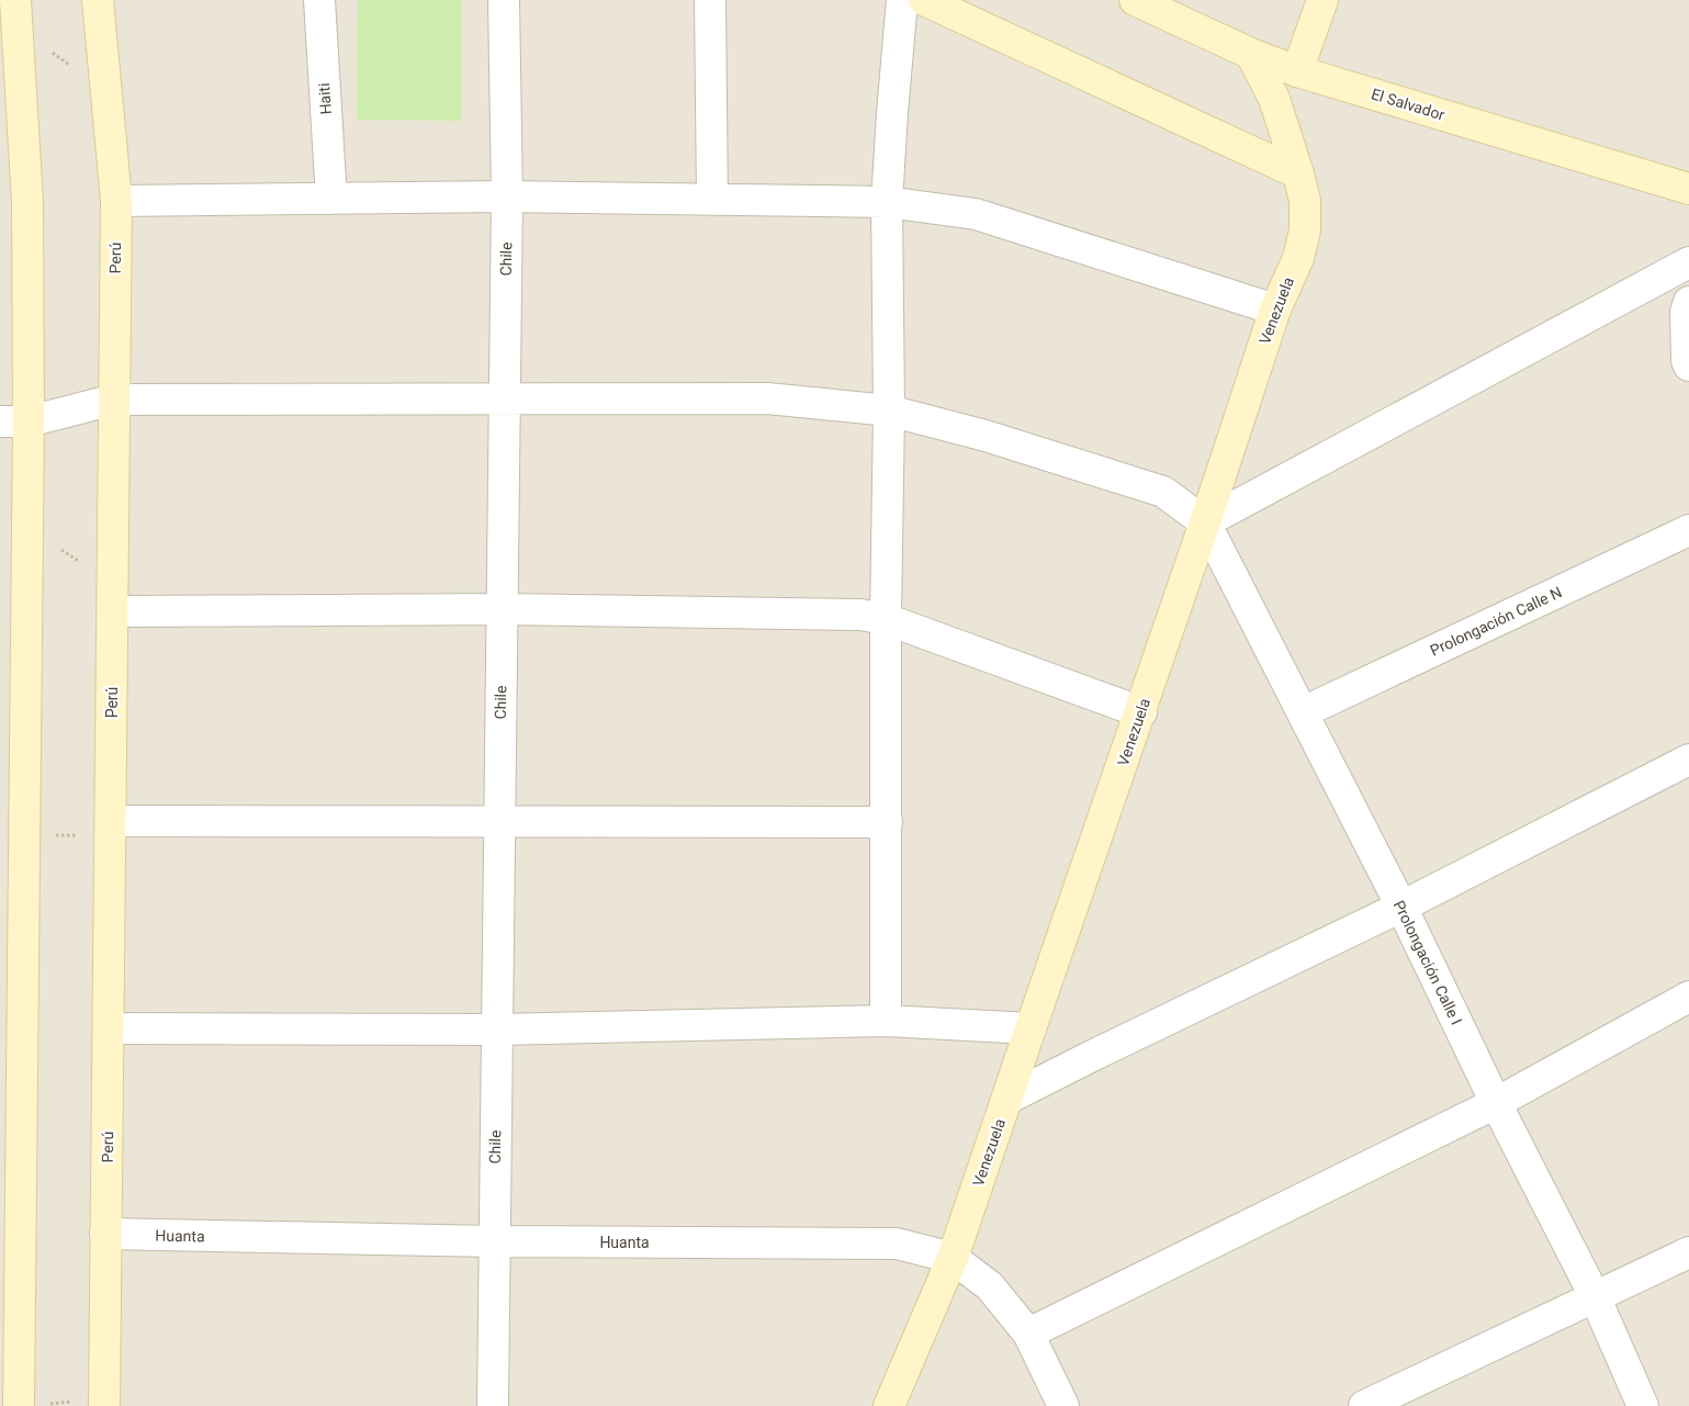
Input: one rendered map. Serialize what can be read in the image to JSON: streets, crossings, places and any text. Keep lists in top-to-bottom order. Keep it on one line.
{"streets":{"main road":["El Salvador","Perú","Venezuela"],"street":["Haiti","Chile","Prolongación Calle N","Prolongación Calle I","Huanta"]},"crossings":[["El Salvador","Venezuela"],["Perú","Huanta"],["Chile","Huanta"],["Venezuela","Prolongación Calle I"],["Venezuela","Huanta"],["Prolongación Calle N","Prolongación Calle I"]]}
